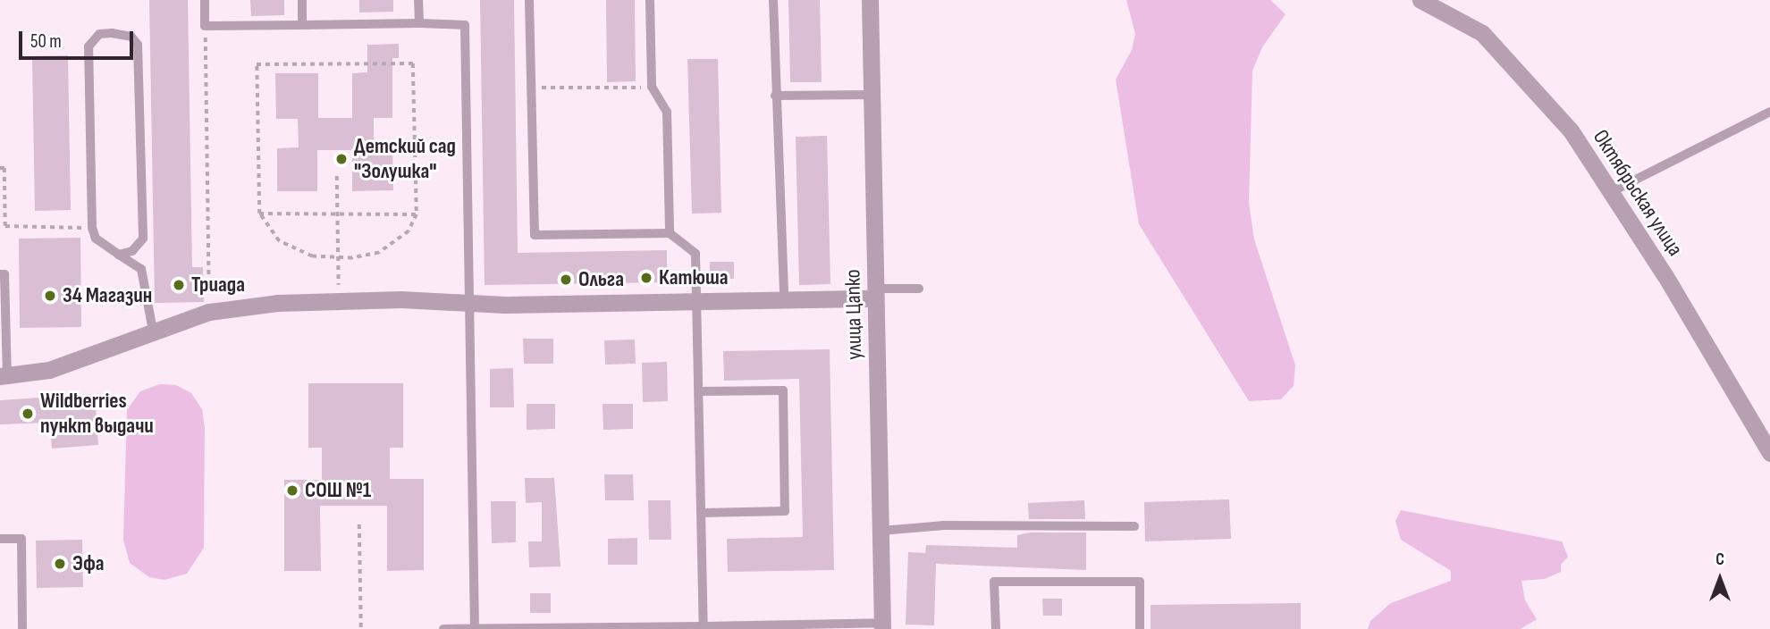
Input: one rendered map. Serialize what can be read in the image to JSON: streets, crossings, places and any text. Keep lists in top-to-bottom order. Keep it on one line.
{"streets":{"street":["Октябрьская улица","улица Цапко"]},"places":["Детский сад \"Золушка\"","Катюша","Ольга","Триада","34 Магазин","Wildberries пункт выдачи","СОШ №1","Эфа"],"scale_bar":"50 m","north":"top"}
